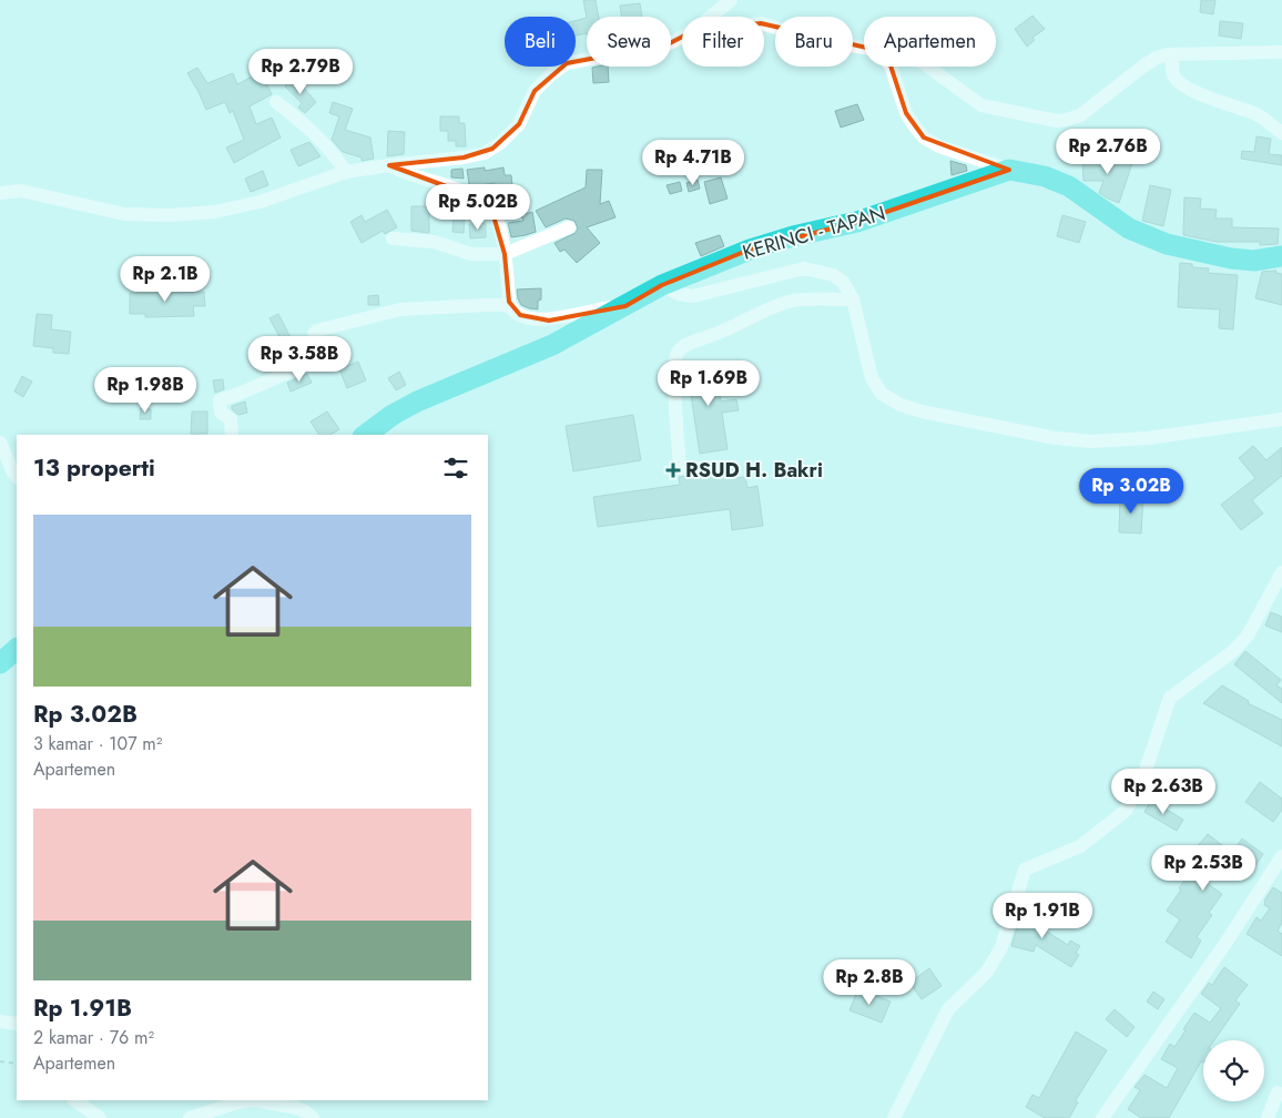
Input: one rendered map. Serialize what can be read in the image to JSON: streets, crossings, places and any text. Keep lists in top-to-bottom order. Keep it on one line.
{"streets":{"highway":["KERINCI - TAPAN"]},"places":{"health":["RSUD H. Bakri"]},"page":{"chip":["Beli","Sewa","Filter","Baru","Apartemen"],"price":["Rp 2.79B","Rp 2.76B","Rp 4.71B","Rp 5.02B","Rp 2.1B","Rp 3.58B","Rp 1.69B","Rp 1.98B","Rp 3.02B","Rp 2.63B","Rp 2.53B","Rp 1.91B","Rp 2.8B"],"heading":"13 properti","list":[{"name":"Rp 3.02B","note":"3 kamar · 107 m² · Apartemen"},{"name":"Rp 1.91B","note":"2 kamar · 76 m² · Apartemen"}]}}
